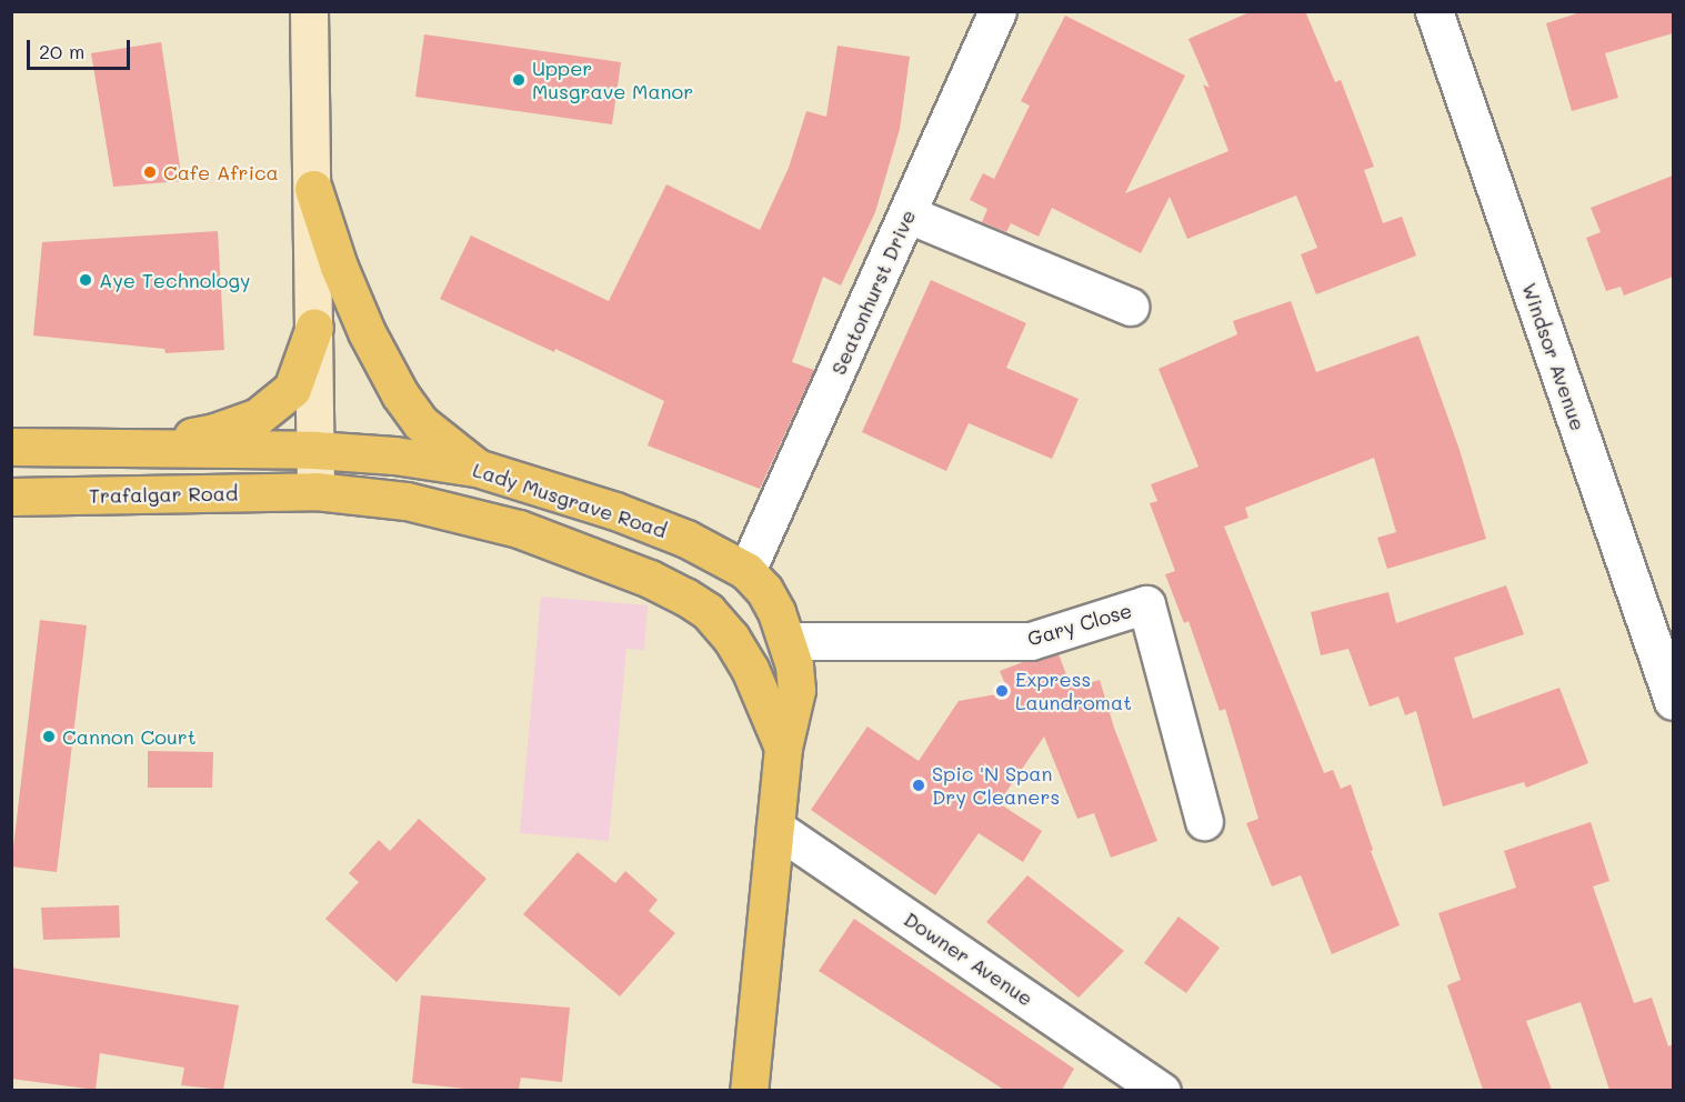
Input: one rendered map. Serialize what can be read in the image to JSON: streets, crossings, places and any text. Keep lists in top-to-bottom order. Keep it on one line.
{"streets":{"main road":["Trafalgar Road","Lady Musgrave Road"],"street":["Seatonhurst Drive","Windsor Avenue","Gary Close","Downer Avenue"]},"crossings":[["Seatonhurst Drive","Lady Musgrave Road"],["Trafalgar Road","Lady Musgrave Road"],["Lady Musgrave Road","Gary Close"],["Lady Musgrave Road","Downer Avenue"]],"places":["Upper Musgrave Manor","Cafe Africa","Aye Technology","Express Laundromat","Cannon Court","Spic 'N Span Dry Cleaners"],"scale_bar":"20 m"}
